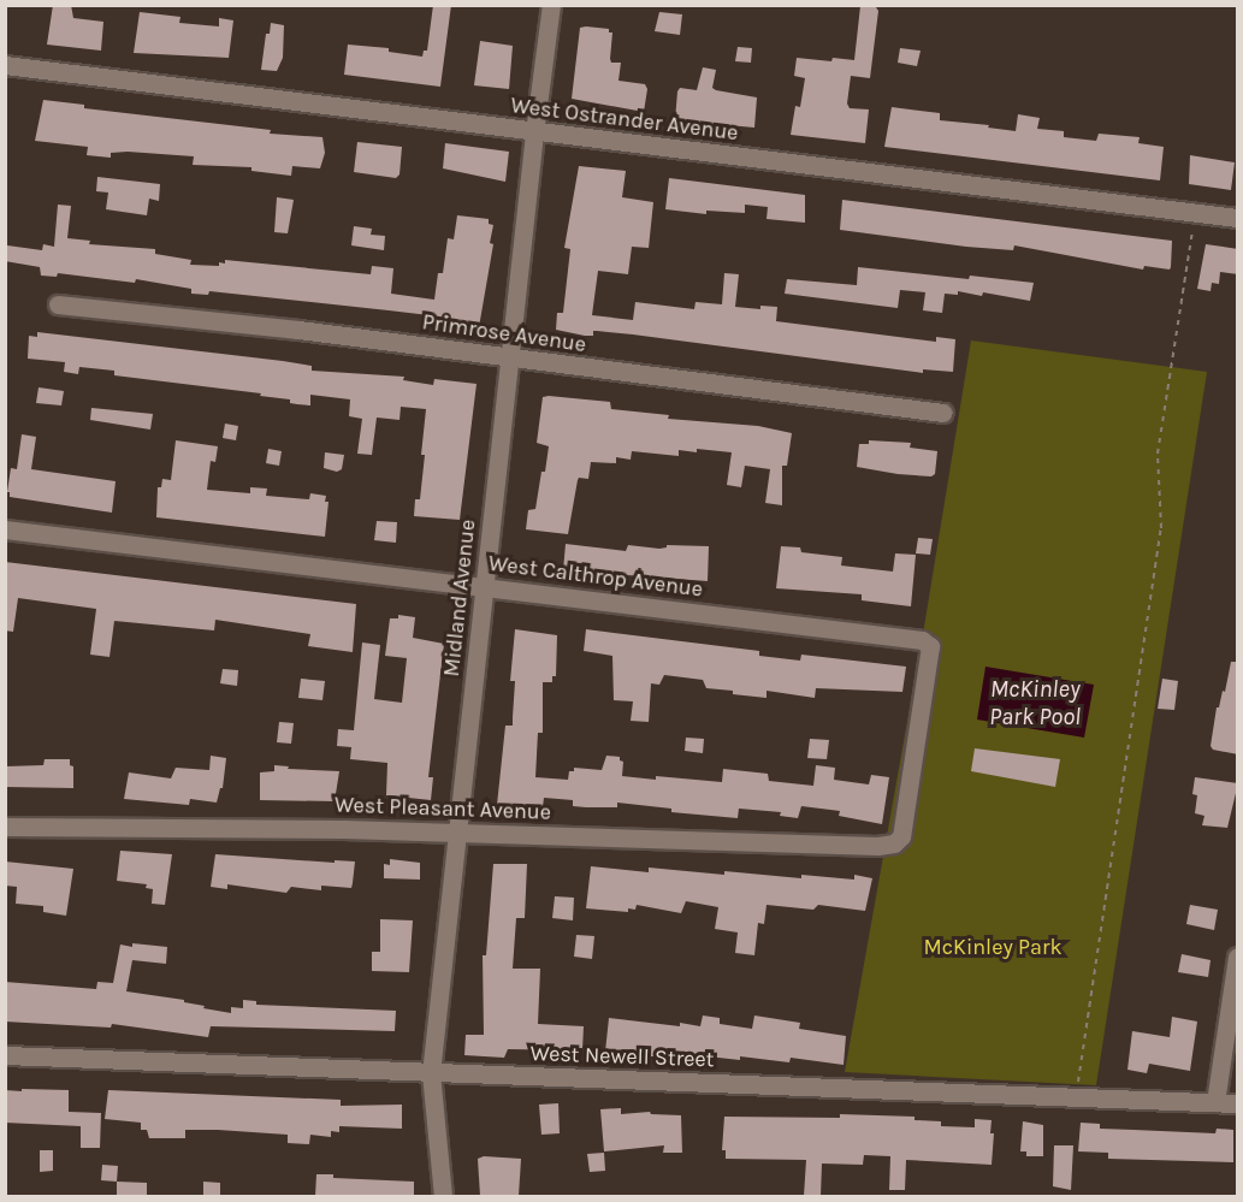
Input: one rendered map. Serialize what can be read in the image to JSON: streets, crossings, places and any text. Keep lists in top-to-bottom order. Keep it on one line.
{"streets":{"street":["West Ostrander Avenue","Primrose Avenue","West Calthrop Avenue","Midland Avenue","West Pleasant Avenue","West Newell Street"]},"crossings":[["West Ostrander Avenue","Midland Avenue"],["Primrose Avenue","Midland Avenue"],["West Calthrop Avenue","Midland Avenue"],["West Calthrop Avenue","West Pleasant Avenue"],["Midland Avenue","West Pleasant Avenue"],["Midland Avenue","West Newell Street"]],"water":["McKinley Park Pool"],"parks":["McKinley Park"]}
